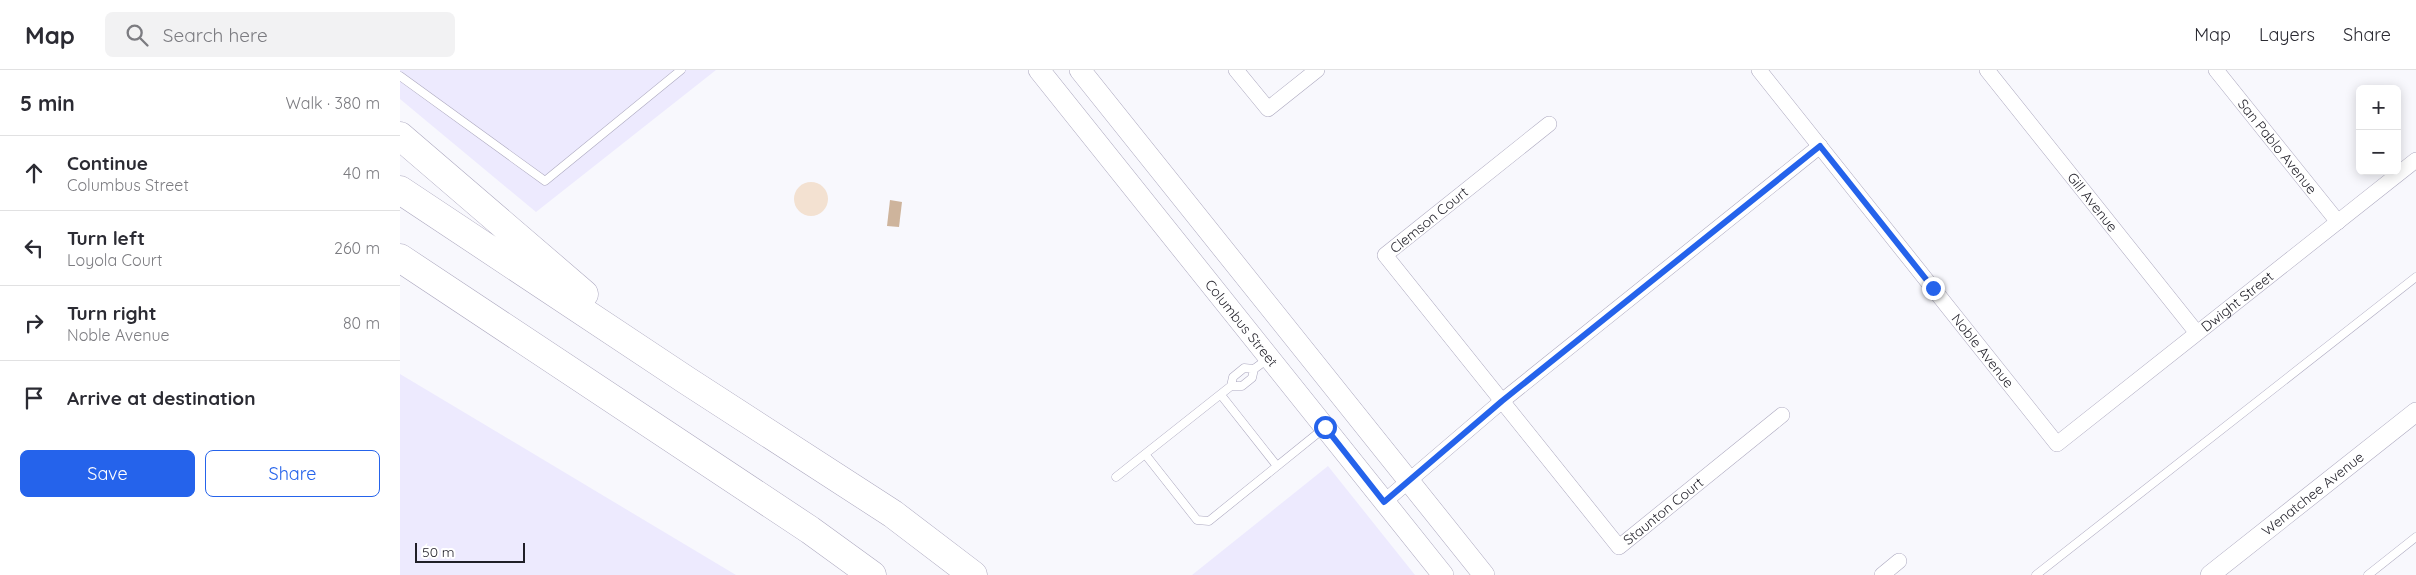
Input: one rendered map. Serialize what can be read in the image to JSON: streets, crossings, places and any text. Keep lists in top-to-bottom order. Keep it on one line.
{"streets":{"main road":["Columbus Street"],"street":["San Pablo Avenue","Gill Avenue","Clemson Court","Dwight Street","Noble Avenue","Wenatchee Avenue","Staunton Court"]},"crossings":[["San Pablo Avenue","Dwight Street"],["Gill Avenue","Dwight Street"],["Clemson Court","Staunton Court"],["Dwight Street","Noble Avenue"]],"scale_bar":"50 m","page":{"header":"Map","search":"Search here","nav":["Map","Layers","Share"],"heading":["5 min","Walk · 380 m"],"map_buttons":["+","−"],"list":[["Continue","Columbus Street","40 m"],["Turn left","Loyola Court","260 m"],["Turn right","Noble Avenue","80 m"],"Arrive at destination"],"buttons":["Save","Share"],"scale":"50 m"}}
